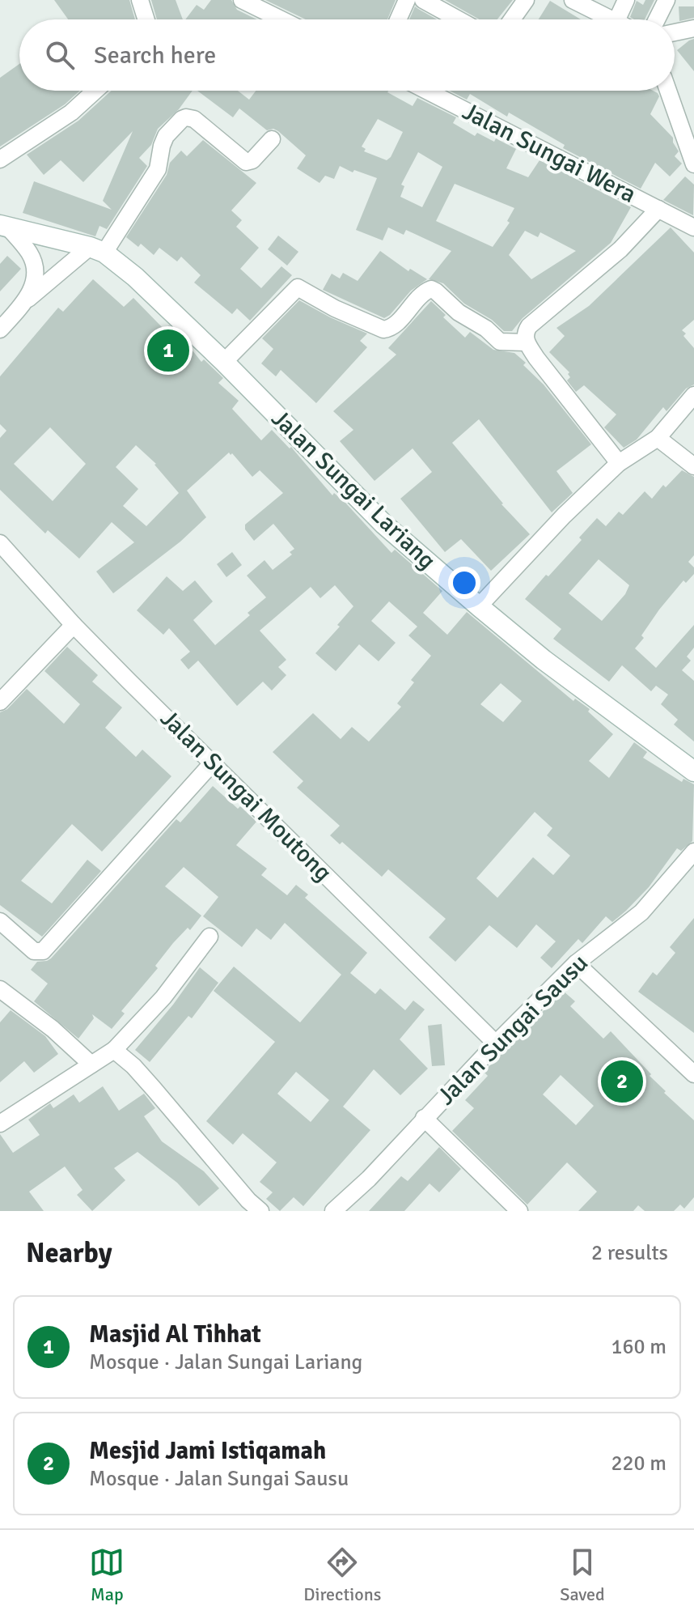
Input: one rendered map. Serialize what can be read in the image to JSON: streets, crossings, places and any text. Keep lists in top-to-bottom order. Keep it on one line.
{"streets":{"street":["Jalan Sungai Wera","Jalan Sungai Lariang","Jalan Sungai Moutong","Jalan Sungai Sausu"]},"crossings":[["Jalan Sungai Moutong","Jalan Sungai Sausu"]],"page":{"search":"Search here","pins":["1","2"],"heading":["Nearby","2 results"],"list":[{"mark":"1","name":"Masjid Al Tihhat","note":"Mosque · Jalan Sungai Lariang","value":"160 m"},{"mark":"2","name":"Mesjid Jami Istiqamah","note":"Mosque · Jalan Sungai Sausu","value":"220 m"}],"nav":["Map","Directions","Saved"]}}
